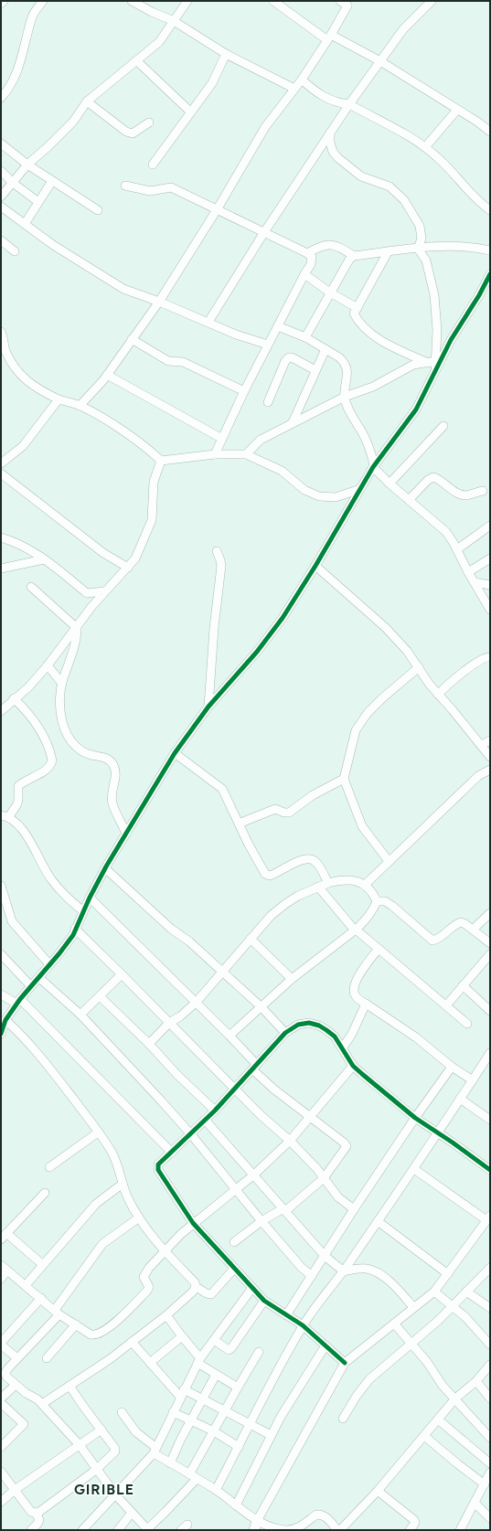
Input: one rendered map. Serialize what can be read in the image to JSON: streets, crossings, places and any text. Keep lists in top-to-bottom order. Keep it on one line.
{"districts":["GIRIBLE"]}
